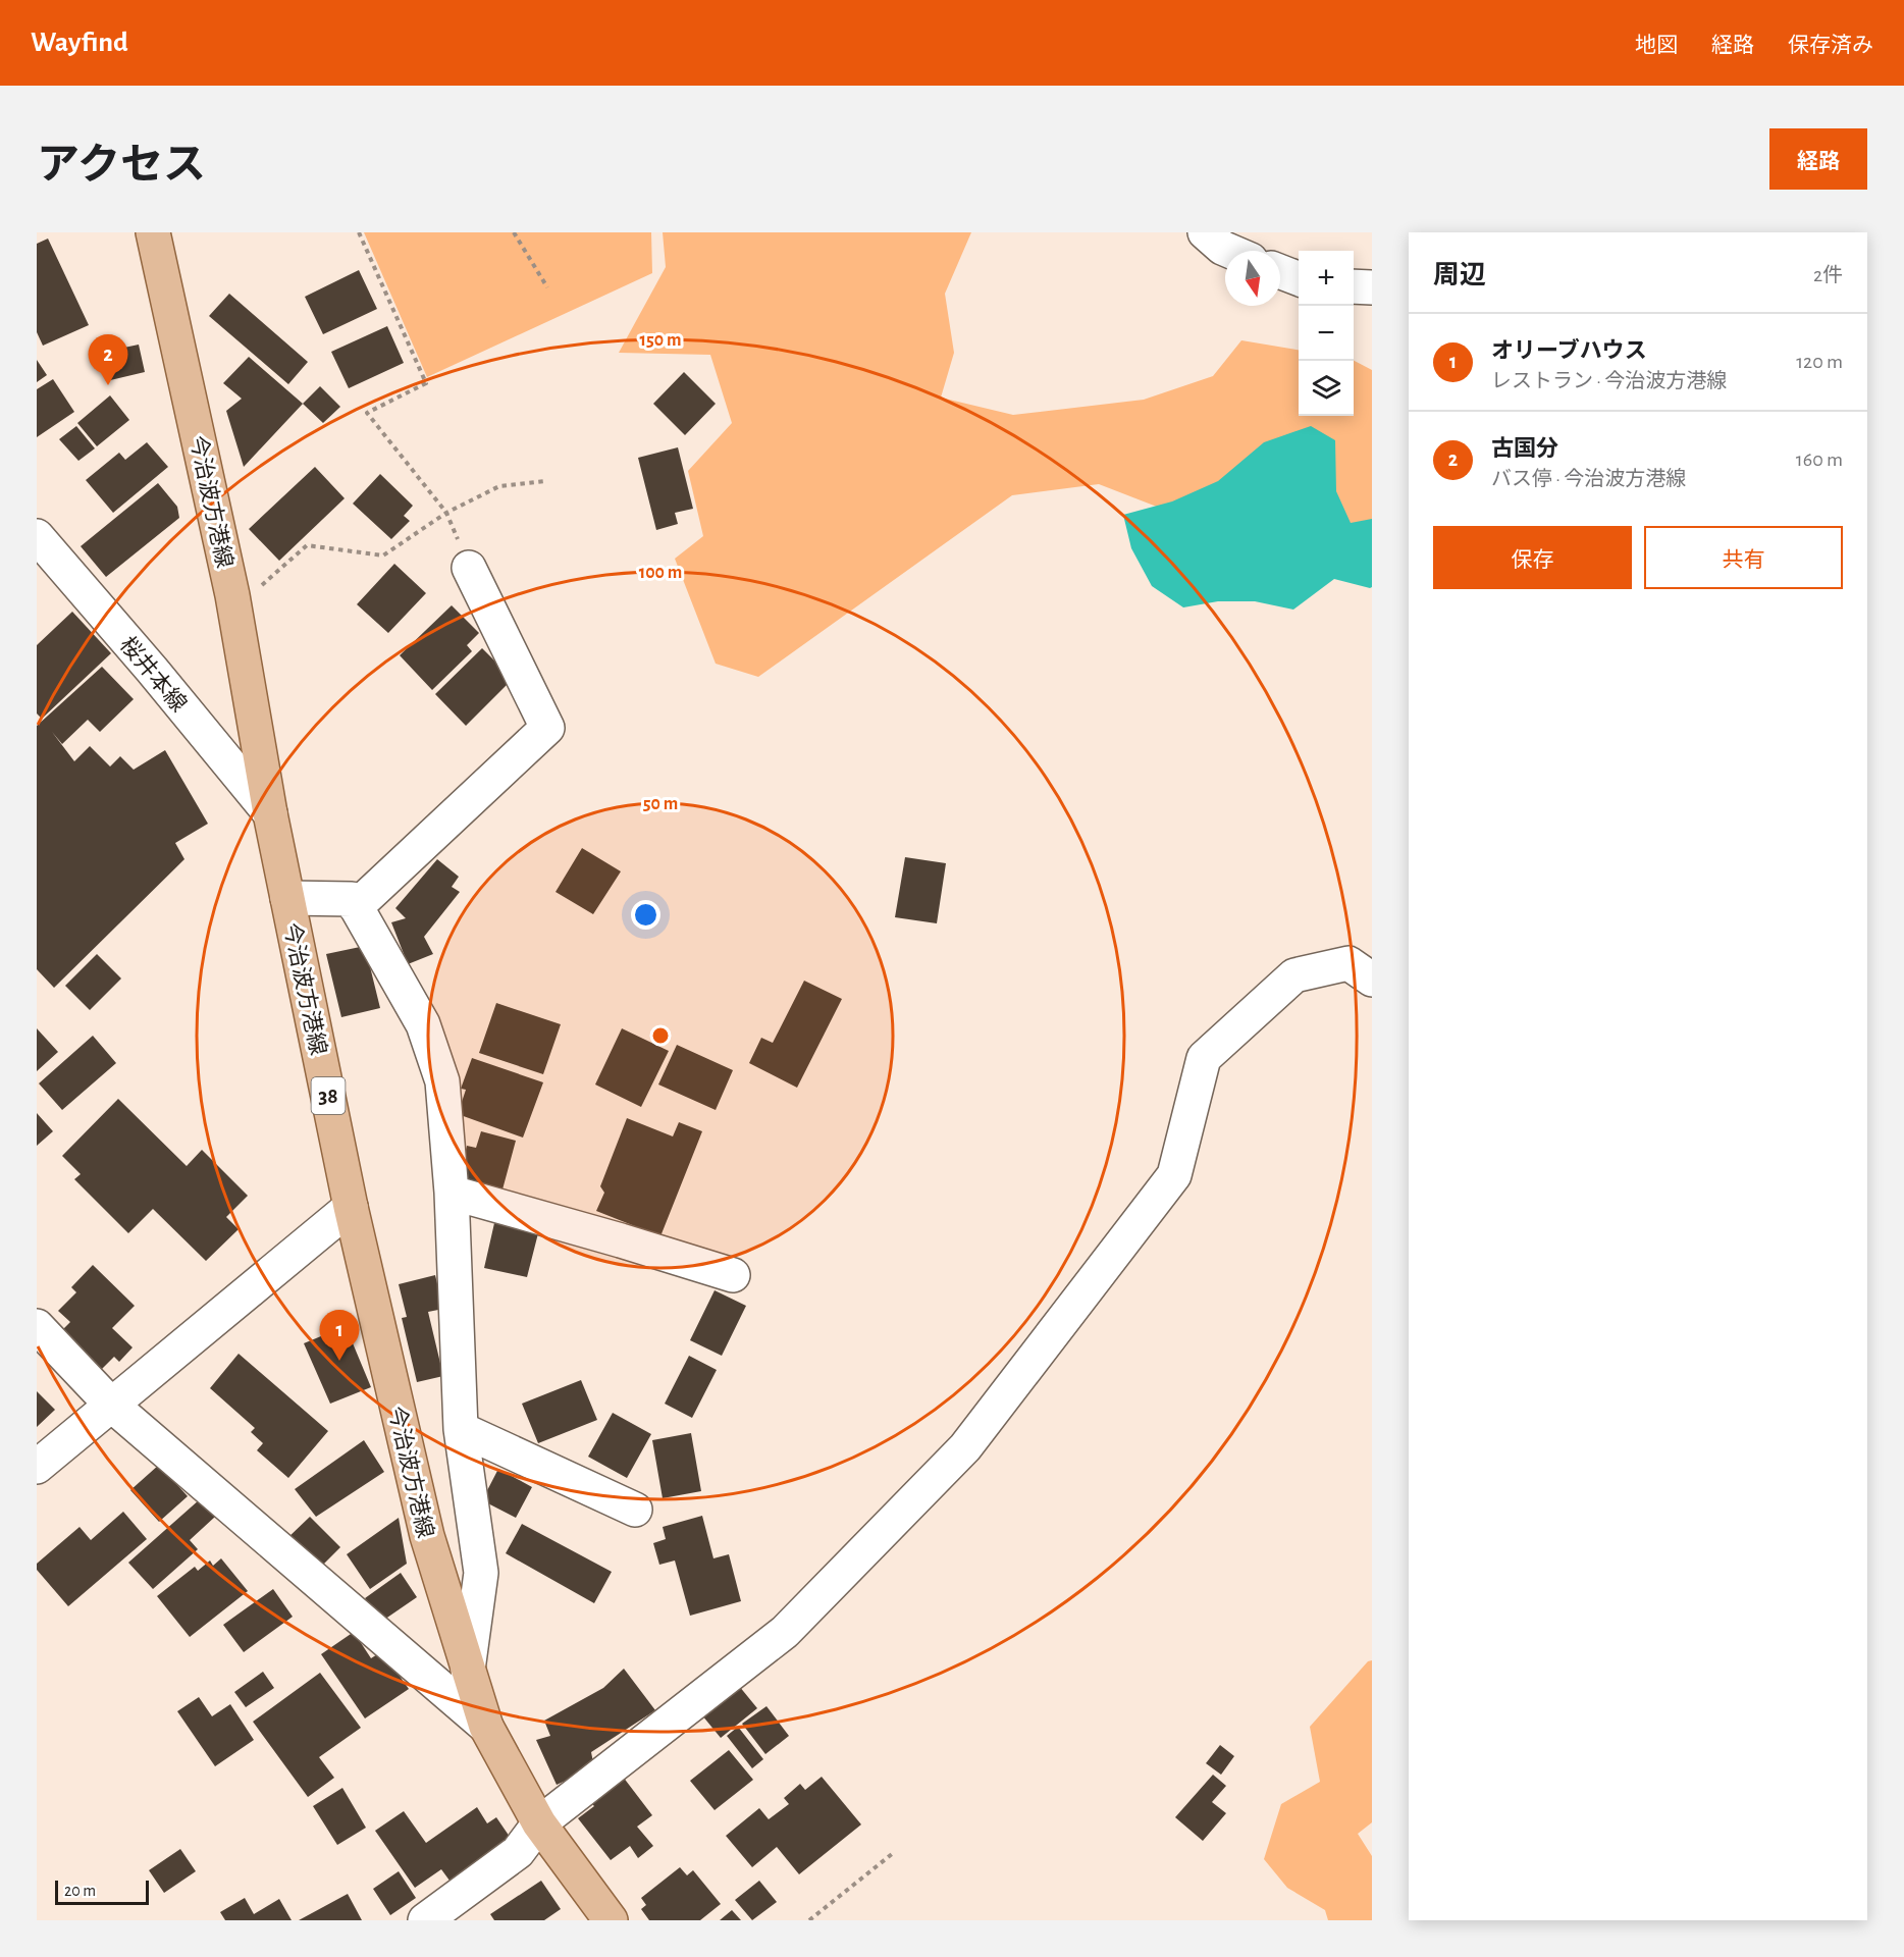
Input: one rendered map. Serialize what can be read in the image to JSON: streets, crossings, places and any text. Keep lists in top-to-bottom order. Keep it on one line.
{"streets":{"main road":["今治波方港線","38"],"street":["桜井本線"]},"crossings":[["今治波方港線","桜井本線"]],"scale_bar":"20 m","north":"bottom","page":{"header":"Wayfind","nav":["地図","経路","保存済み"],"title":"アクセス","buttons":["経路",["保存","共有"]],"heading":["周辺","2件"],"map_buttons":["+","−"],"list":[{"mark":"1","name":"オリーブハウス","note":"レストラン · 今治波方港線","value":"120 m"},{"mark":"2","name":"古国分","note":"バス停 · 今治波方港線","value":"160 m"}],"pins":["2","1"],"scale":"20 m"},"rings":["150 m","100 m","50 m"]}
